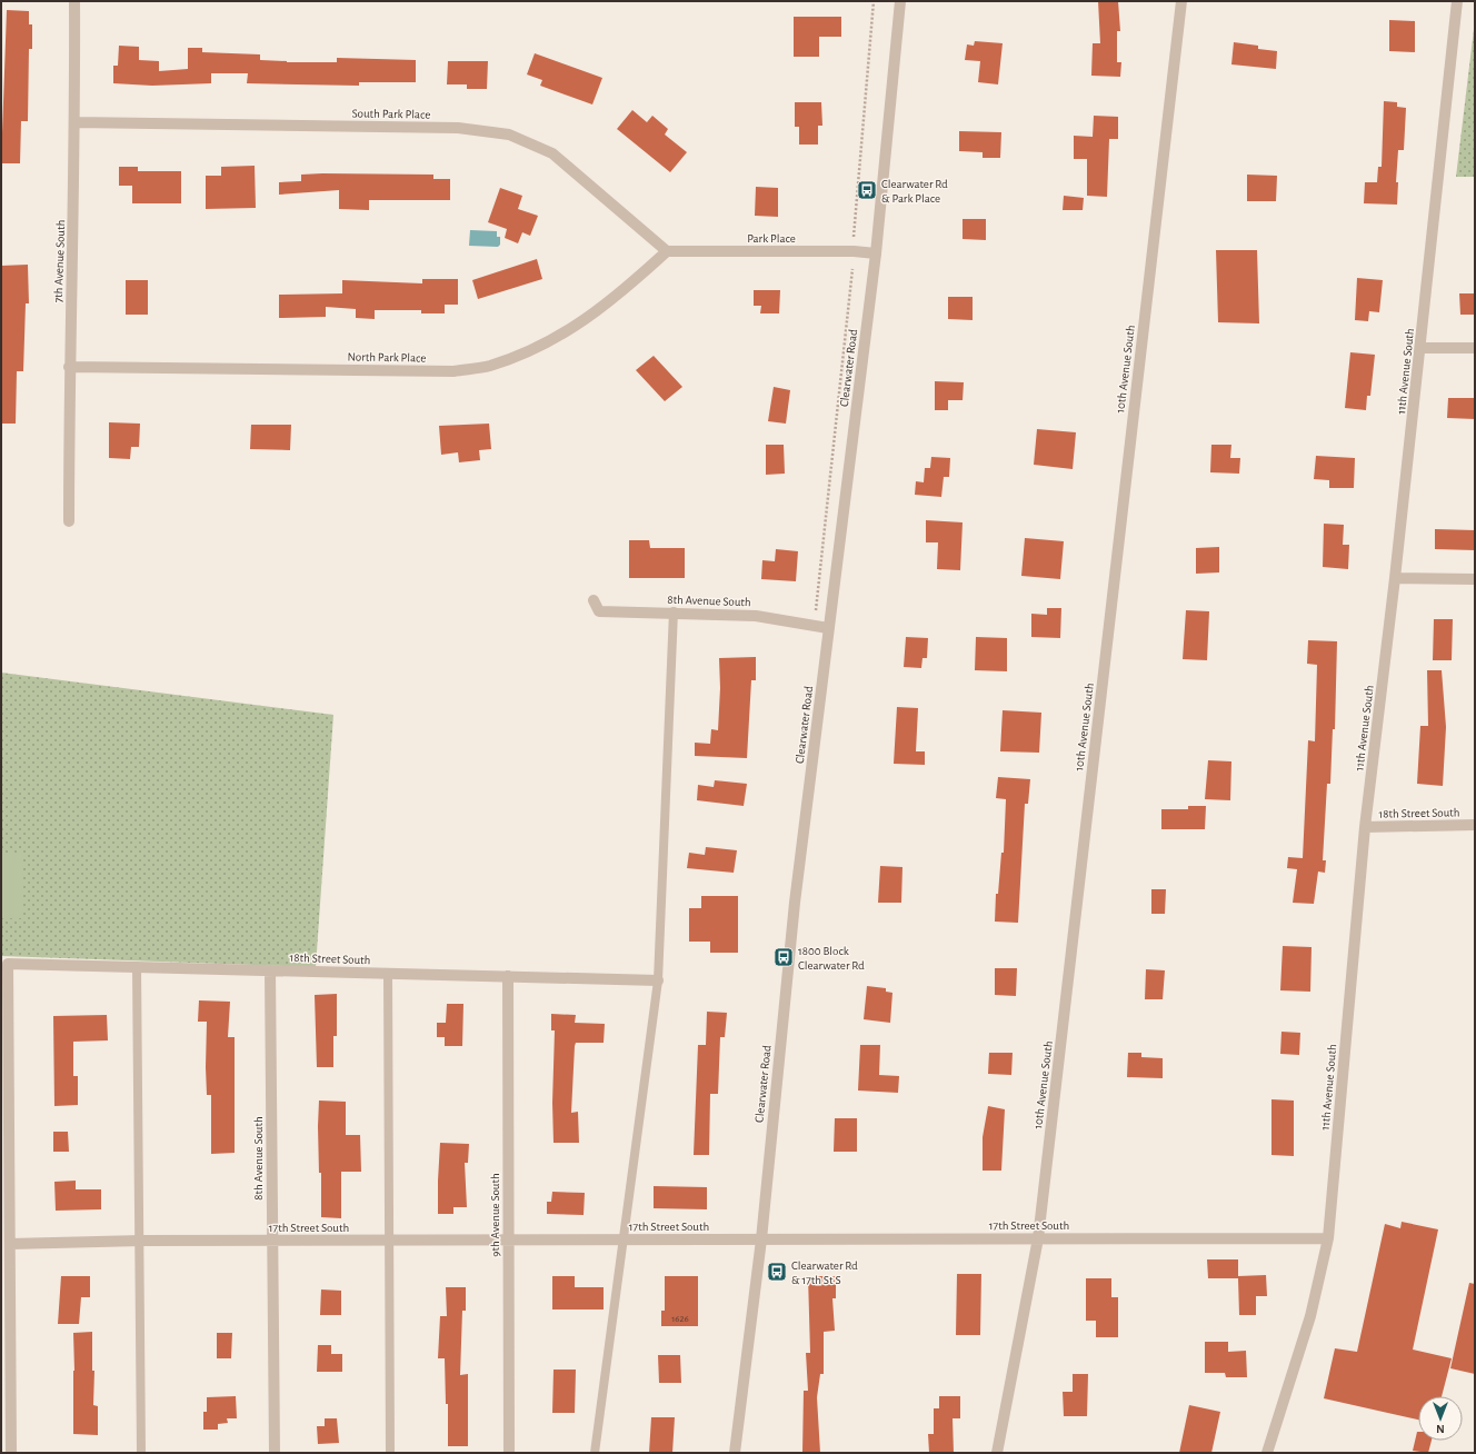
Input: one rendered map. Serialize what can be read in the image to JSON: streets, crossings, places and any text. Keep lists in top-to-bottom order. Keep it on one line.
{"streets":{"street":["South Park Place","Park Place","7th Avenue South","North Park Place","Clearwater Road","10th Avenue South","11th Avenue South","8th Avenue South","18th Street South","9th Avenue South","17th Street South"]},"crossings":[["South Park Place","Park Place"],["South Park Place","7th Avenue South"],["South Park Place","North Park Place"],["Park Place","North Park Place"],["Park Place","Clearwater Road"],["7th Avenue South","North Park Place"],["Clearwater Road","8th Avenue South"],["Clearwater Road","17th Street South"],["10th Avenue South","17th Street South"],["11th Avenue South","18th Street South"],["11th Avenue South","17th Street South"],["8th Avenue South","18th Street South"],["8th Avenue South","17th Street South"],["18th Street South","9th Avenue South"],["9th Avenue South","17th Street South"]],"places":{"bus stop":["Clearwater Rd & Park Place","1800 Block Clearwater Rd","Clearwater Rd & 17th St S"]},"house_numbers":["1626"],"north":"bottom"}
